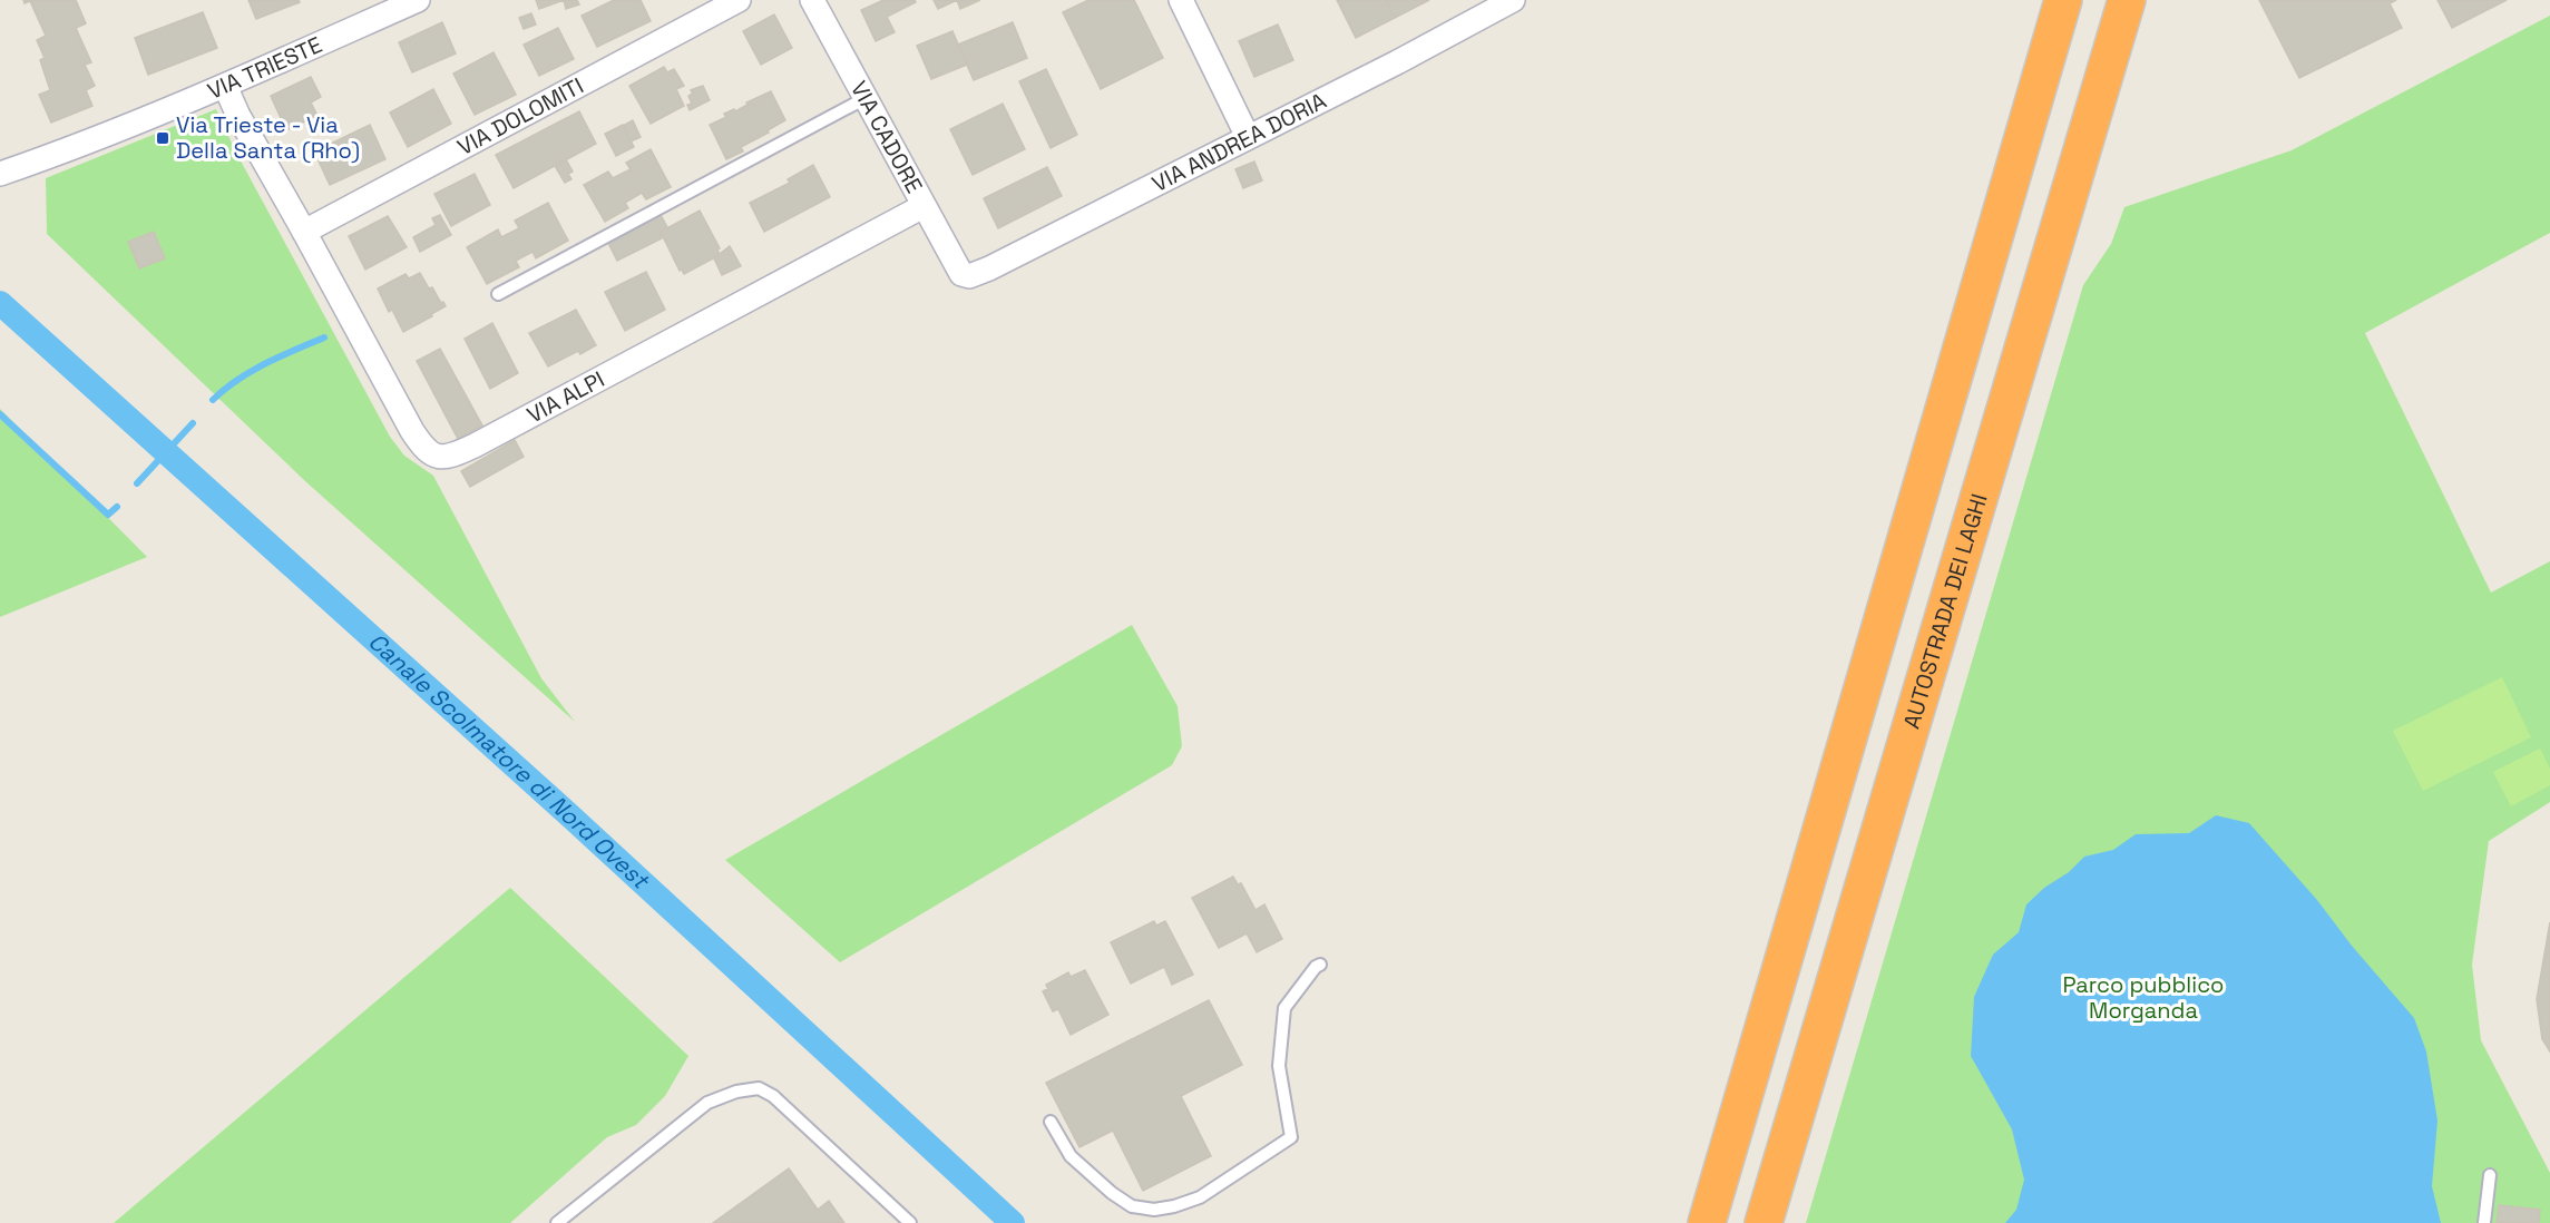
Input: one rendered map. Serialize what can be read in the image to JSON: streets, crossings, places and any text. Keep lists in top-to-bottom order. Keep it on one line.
{"streets":{"highway":["AUTOSTRADA DEI LAGHI"],"street":["VIA TRIESTE","VIA DOLOMITI","VIA CADORE","VIA ANDREA DORIA","VIA ALPI"]},"crossings":[["VIA DOLOMITI","VIA ALPI"],["VIA CADORE","VIA ANDREA DORIA"],["VIA CADORE","VIA ALPI"]],"water":["Canale Scolmatore di Nord Ovest"],"parks":["Parco pubblico Morganda"],"places":{"transit":["Via Trieste - Via Della Santa (Rho)"]}}
